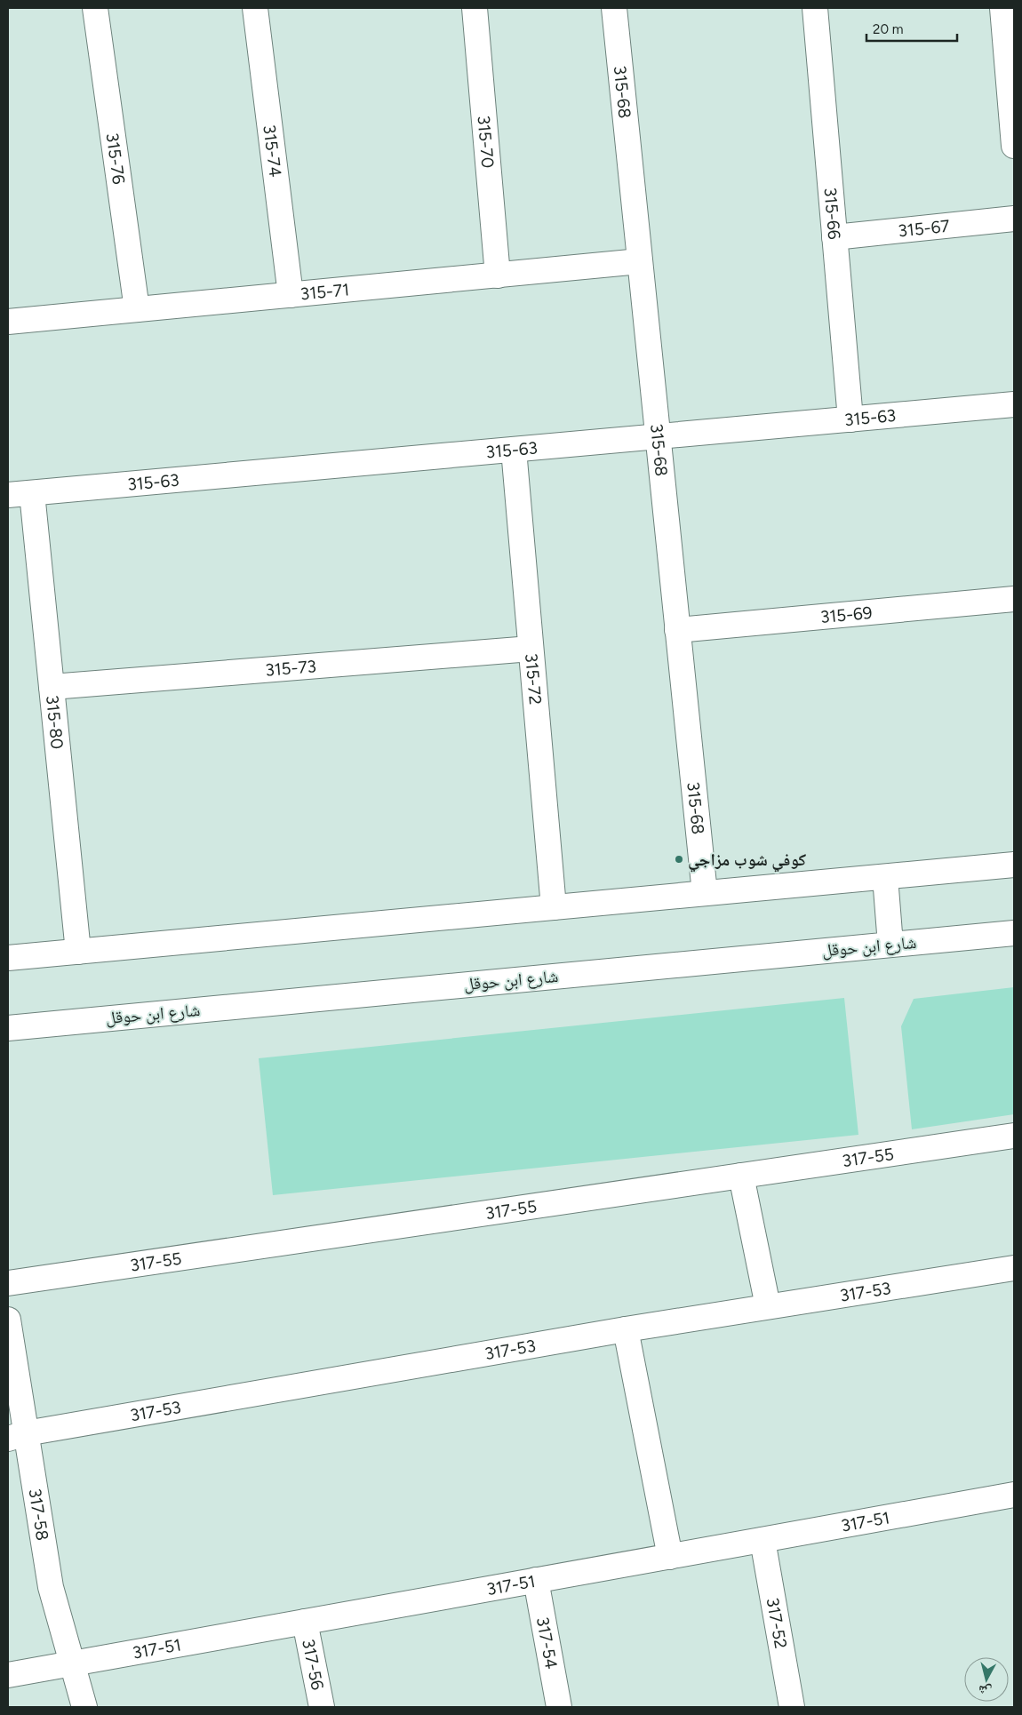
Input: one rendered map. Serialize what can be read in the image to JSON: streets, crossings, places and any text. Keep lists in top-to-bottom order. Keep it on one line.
{"streets":{"street":["315-68","315-70","315-74","315-76","315-66","315-67","315-71","315-63","315-69","315-73","315-72","315-80","شارع ابن حوقل","317-55","317-53","317-58","317-51","317-52","317-54","317-56"]},"crossings":[["315-68","315-71"],["315-68","315-63"],["315-68","315-69"],["315-70","315-71"],["315-74","315-71"],["315-76","315-71"],["315-66","315-67"],["315-66","315-63"],["315-63","315-72"],["315-63","315-80"],["315-73","315-72"],["315-73","315-80"],["317-53","317-58"],["317-58","317-51"],["317-51","317-52"],["317-51","317-54"],["317-51","317-56"]],"places":["كوفي شوب مزاجي"],"scale_bar":"20 m","north":"bottom"}
